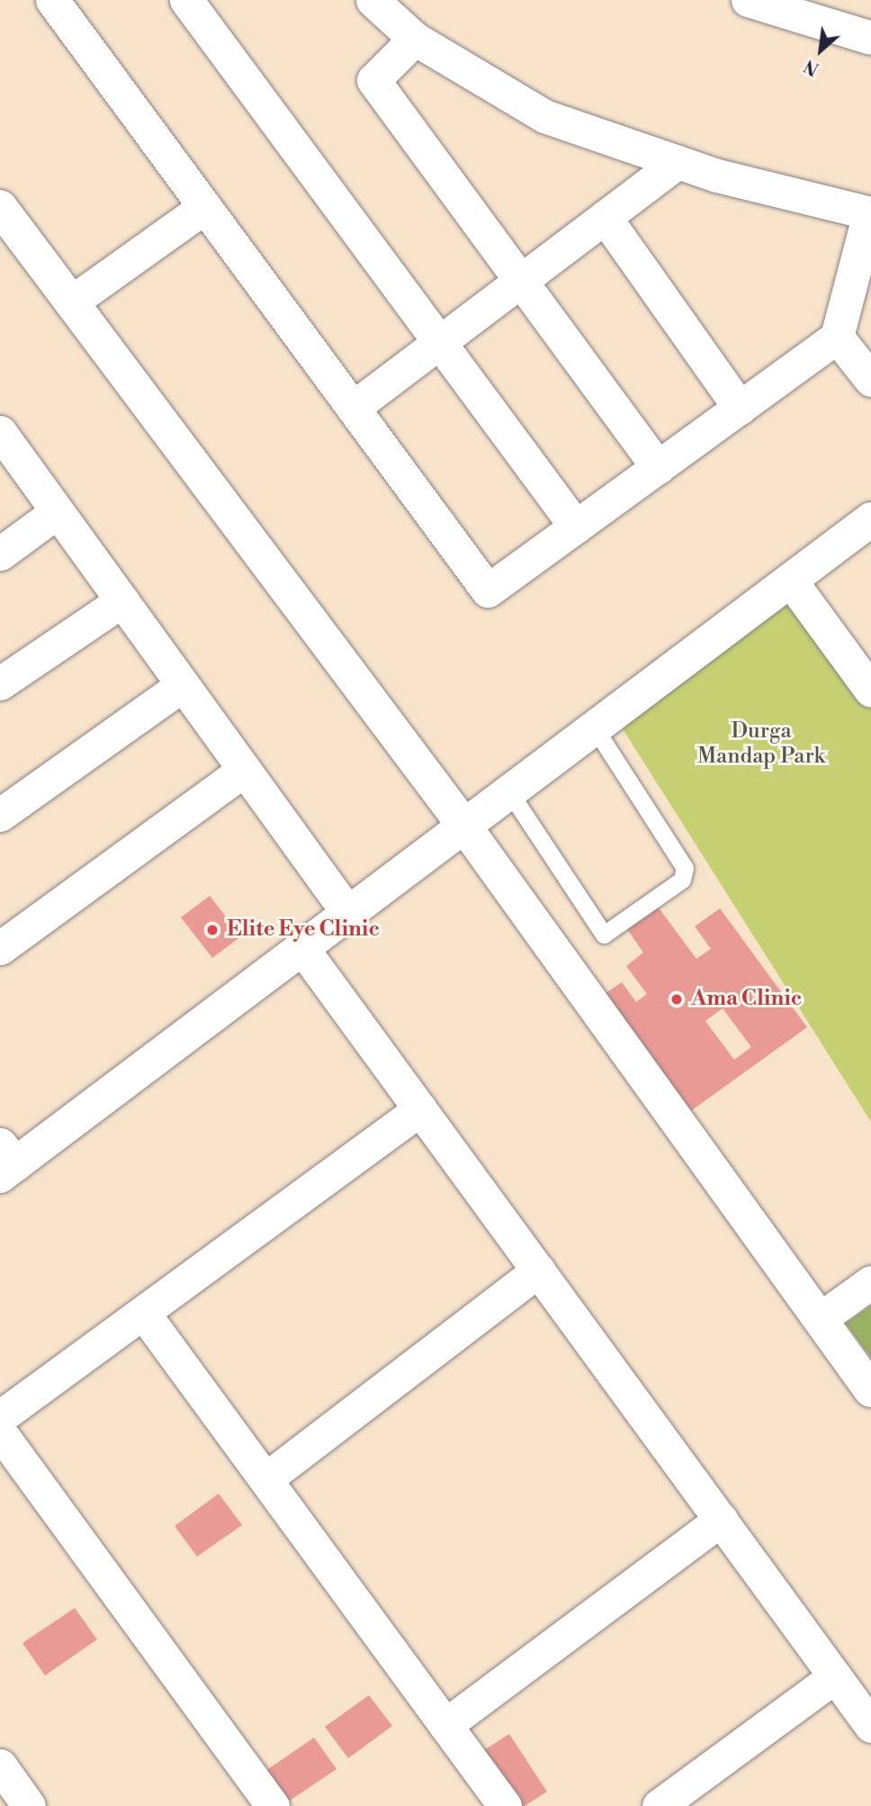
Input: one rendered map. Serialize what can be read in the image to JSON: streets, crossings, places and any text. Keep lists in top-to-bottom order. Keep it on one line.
{"parks":["Durga Mandap Park"],"places":["Elite Eye Clinic","Ama Clinic"],"north":"bottom left"}
